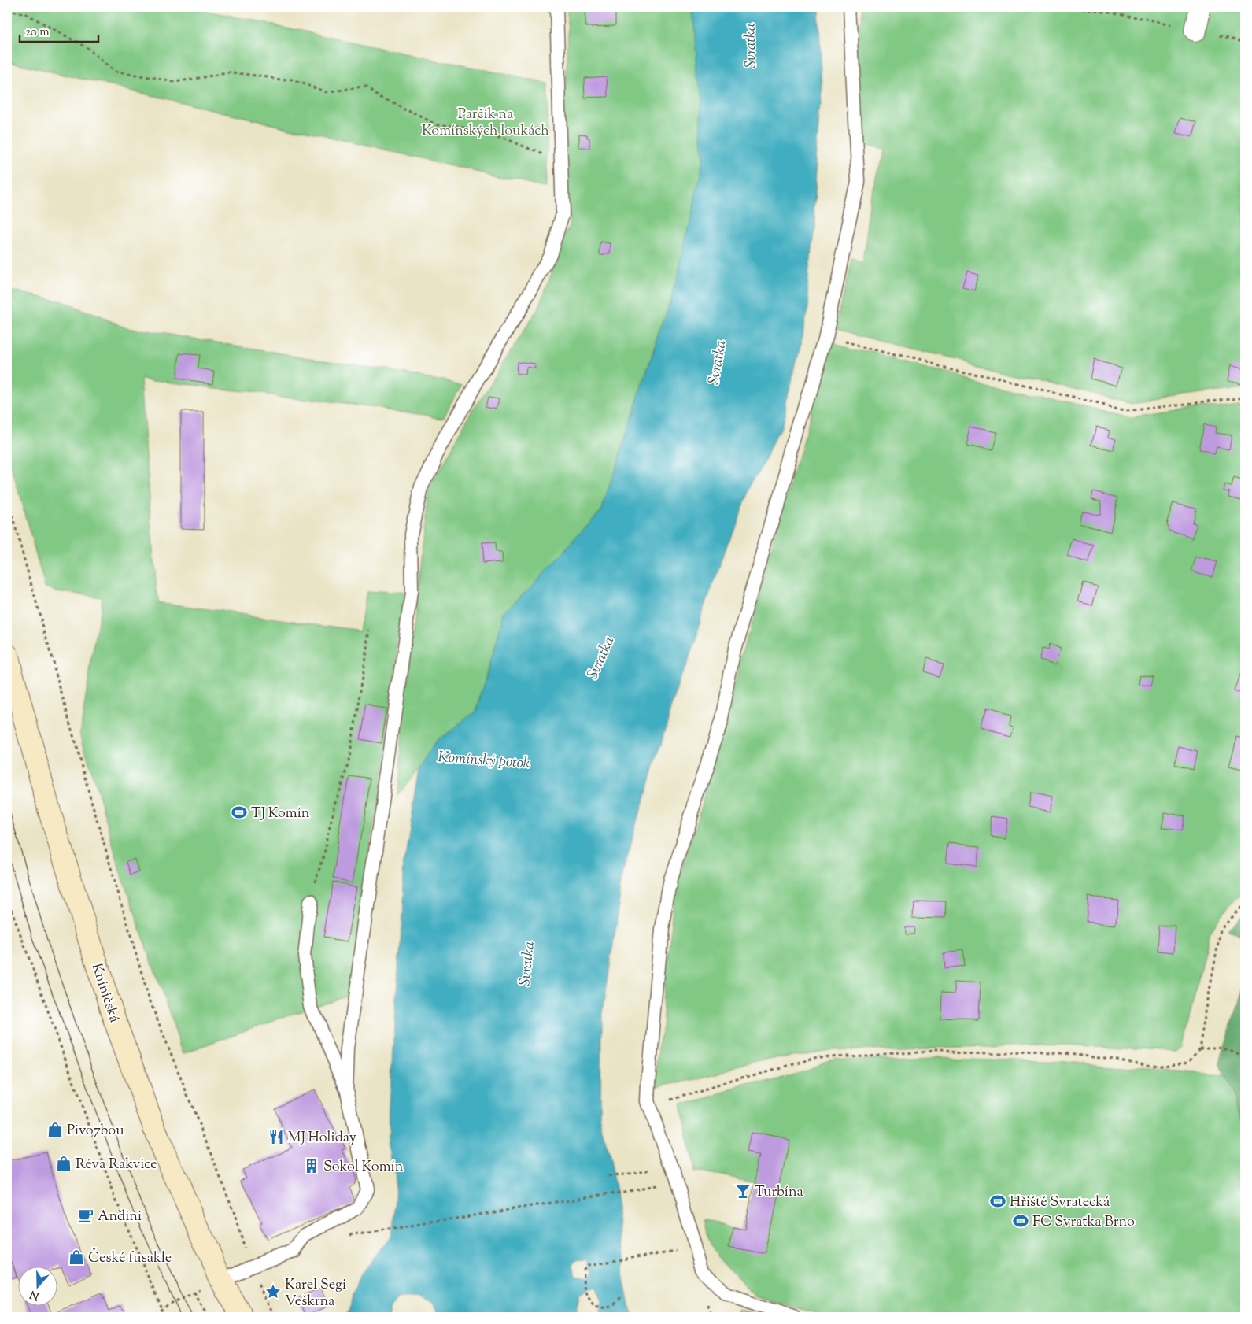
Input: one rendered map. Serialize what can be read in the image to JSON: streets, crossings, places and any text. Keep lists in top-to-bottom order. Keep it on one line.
{"streets":{"main road":["Kníničská"]},"water":["Svratka","Komínský potok"],"parks":["Parčík na Komínských loukách"],"places":{"sports":["TJ Komín","Hřiště Svratecká","FC Svratka Brno"],"shop":["Pivo7bou","Réva Rakvice","České fusakle"],"restaurant":["MJ Holiday"],"building":["Sokol Komín"],"bar":["Turbína"],"cafe":["Andini"],"place":["Karel Segi Veškrna"]},"scale_bar":"20 m","north":"bottom"}
